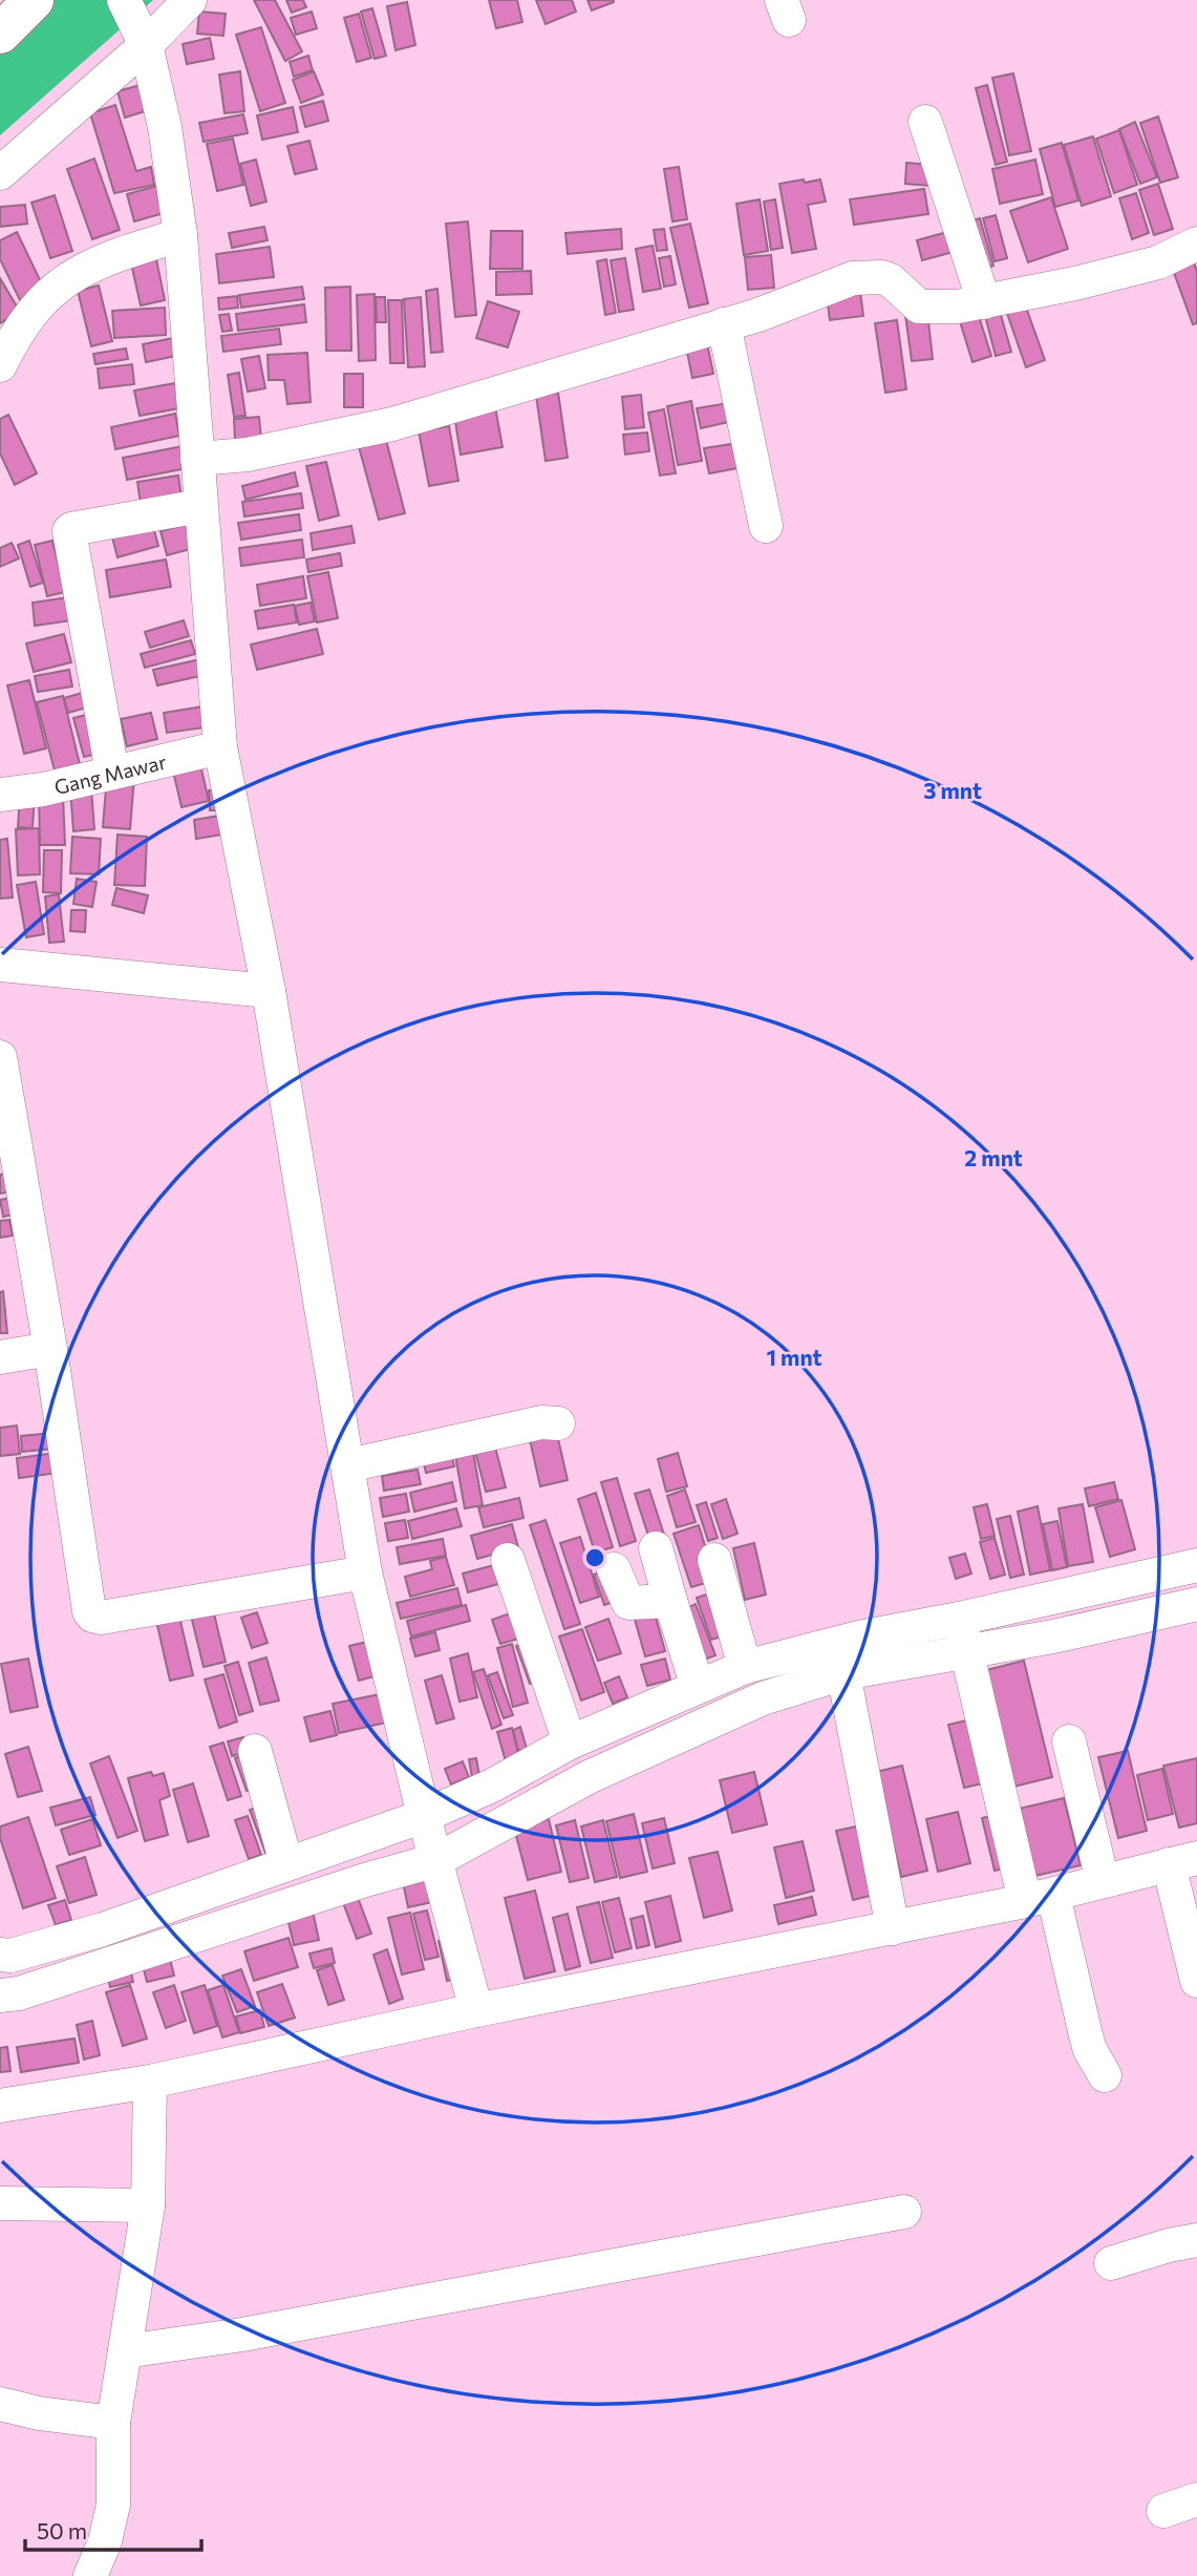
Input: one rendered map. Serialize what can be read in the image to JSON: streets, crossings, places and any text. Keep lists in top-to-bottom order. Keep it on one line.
{"streets":{"street":["Gang Mawar"]},"scale_bar":"50 m","rings":["3 mnt","2 mnt","1 mnt"]}
